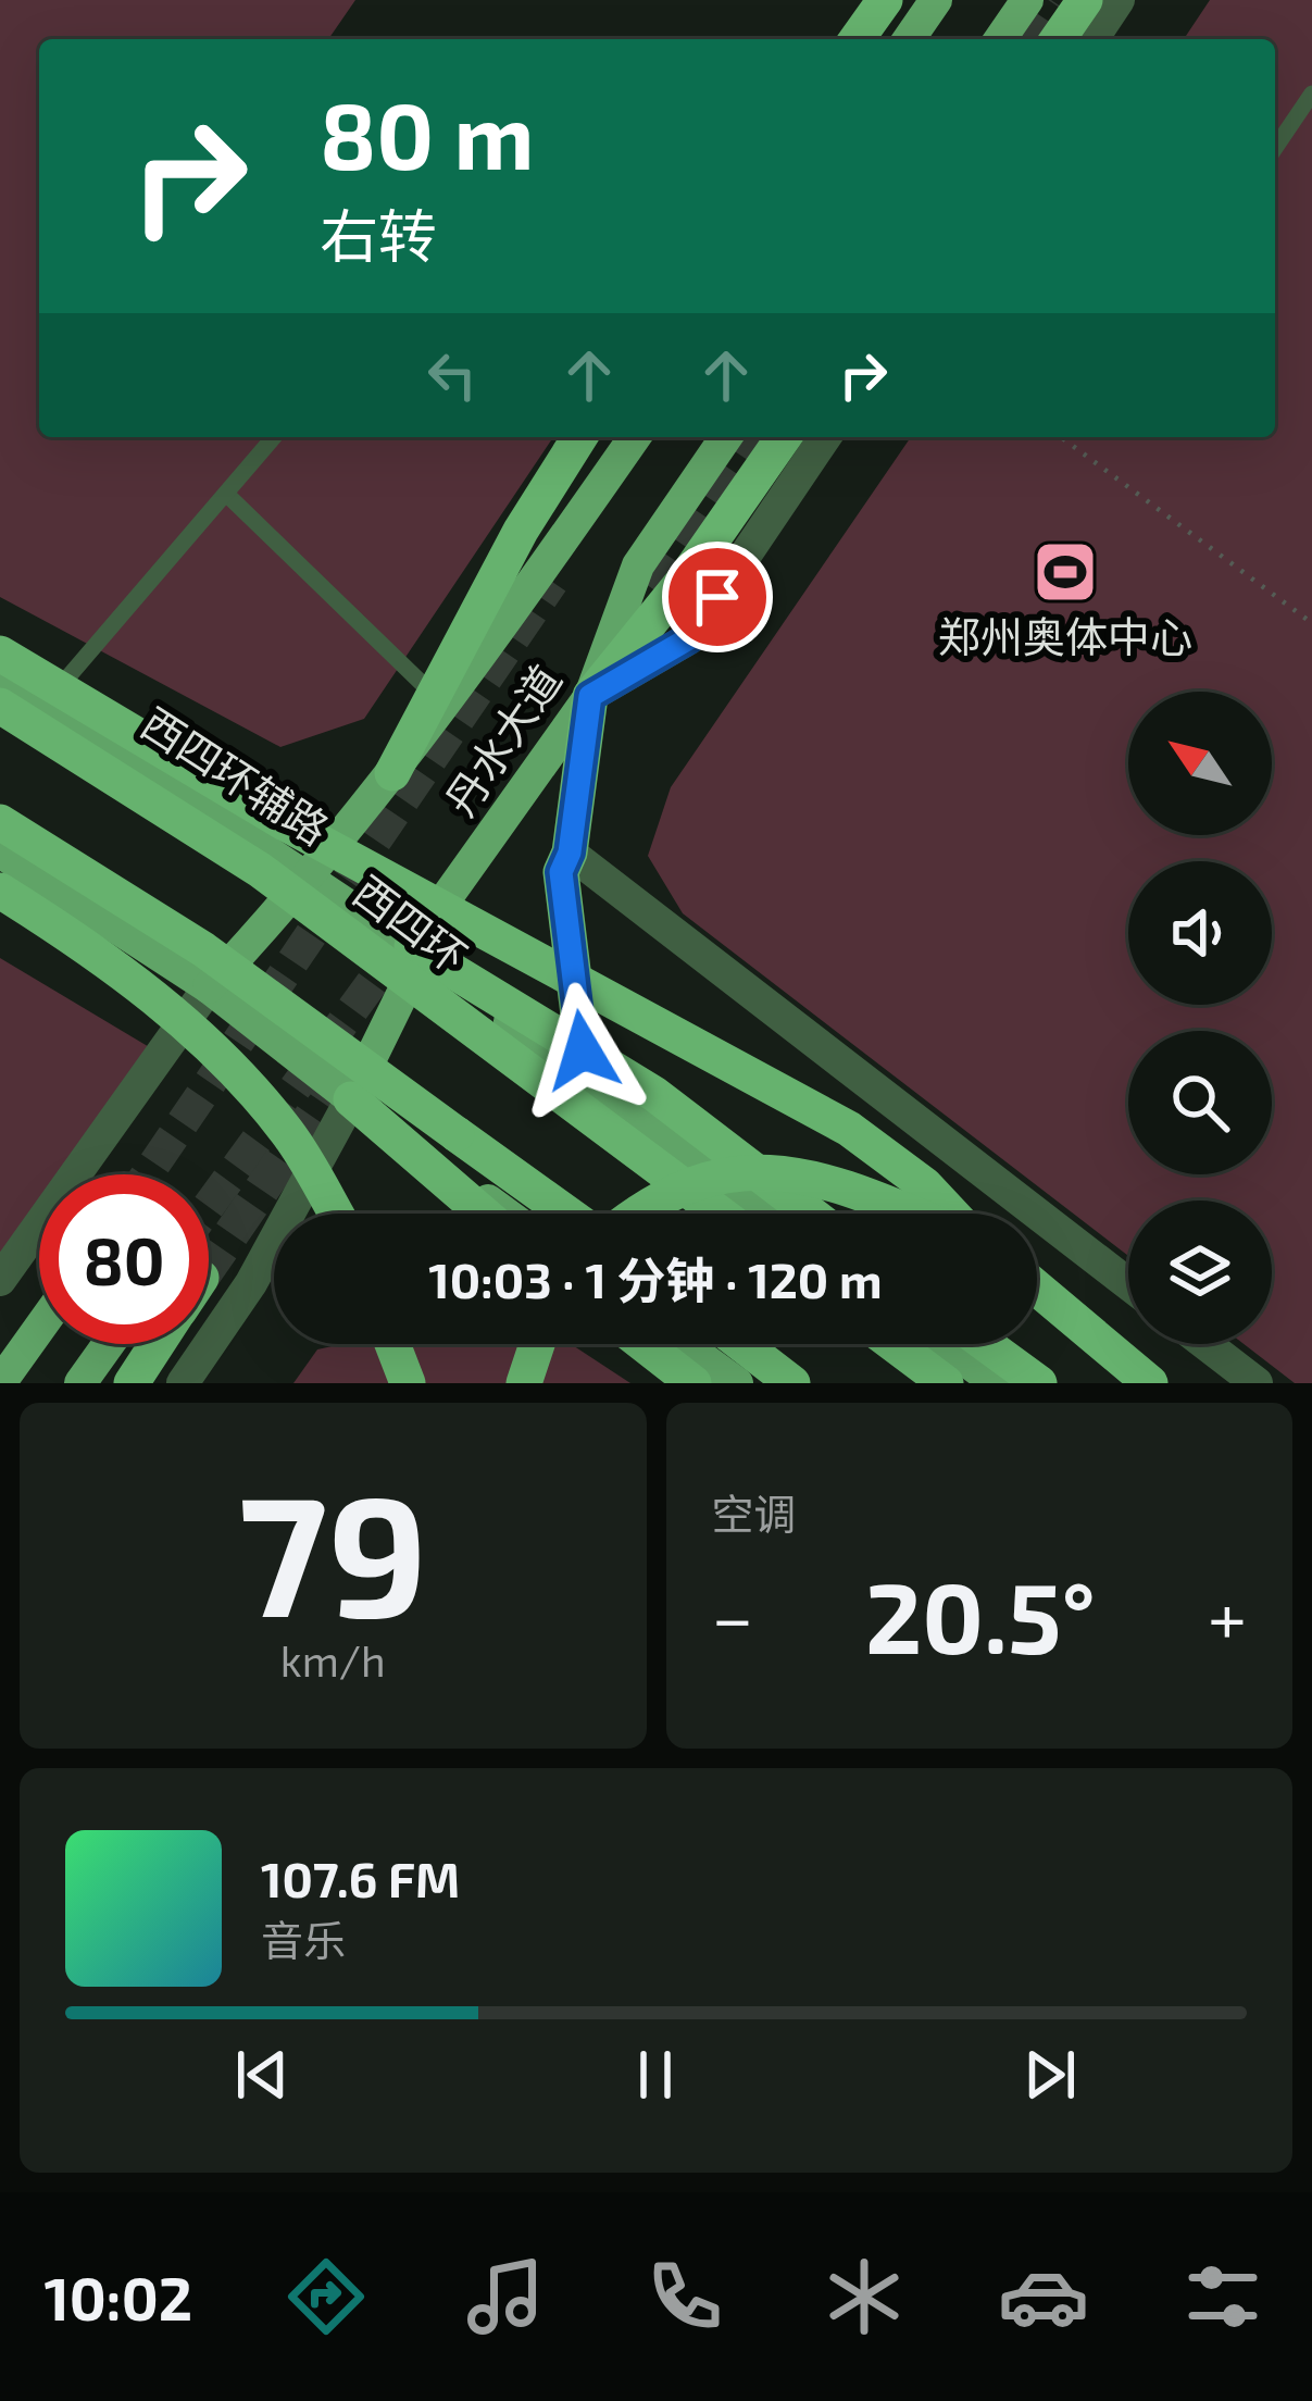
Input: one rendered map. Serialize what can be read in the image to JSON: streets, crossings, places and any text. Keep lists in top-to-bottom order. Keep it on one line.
{"streets":{"highway":["西四环"],"main road":["丹水大道","西四环辅路"]},"crossings":[["丹水大道","西四环辅路"],["丹水大道","西四环"],["西四环辅路","西四环"]],"places":{"sports":["郑州奥体中心"]},"north":"top left","page":{"turn":["80 m","右转"],"limit":"80","trip":"10:03 · 1 分钟 · 120 m","tile":[["79","km/h"],"空调"],"heat":["−","20.5°","+"],"song":["107.6 FM","音乐"],"tabs":"10:02"}}
